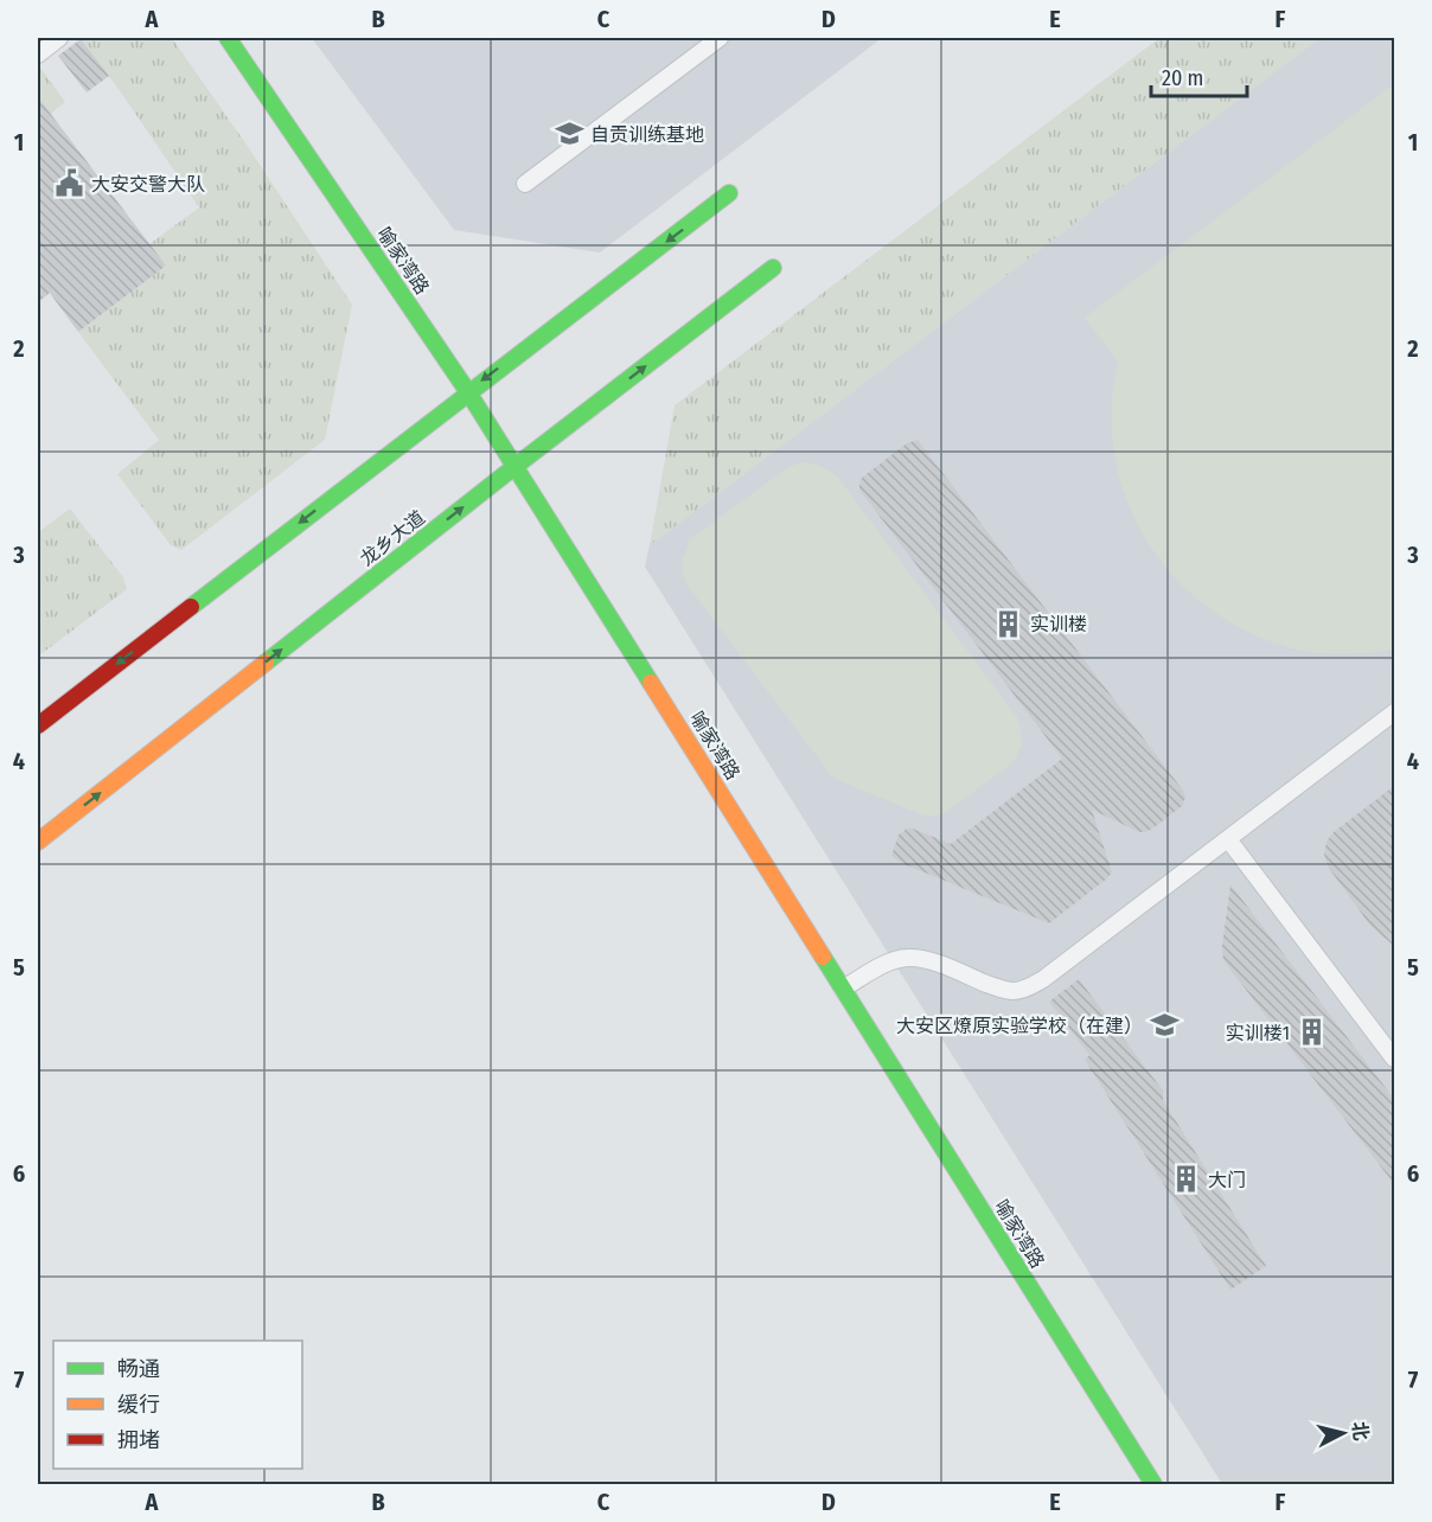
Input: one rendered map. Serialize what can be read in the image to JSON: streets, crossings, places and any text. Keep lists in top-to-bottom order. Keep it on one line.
{"streets":{"main road":["喻家湾路","龙乡大道"]},"crossings":[["喻家湾路","龙乡大道"]],"places":{"school or university":["自贡训练基地","大安区燎原实验学校（在建）"],"public building":["大安交警大队"],"building":["实训楼","实训楼1","大门"]},"legend":["畅通","缓行","拥堵"],"scale_bar":"20 m","north":"right","grid":{"columns":["A","B","C","D","E","F"],"rows":["1","2","3","4","5","6","7"]}}
